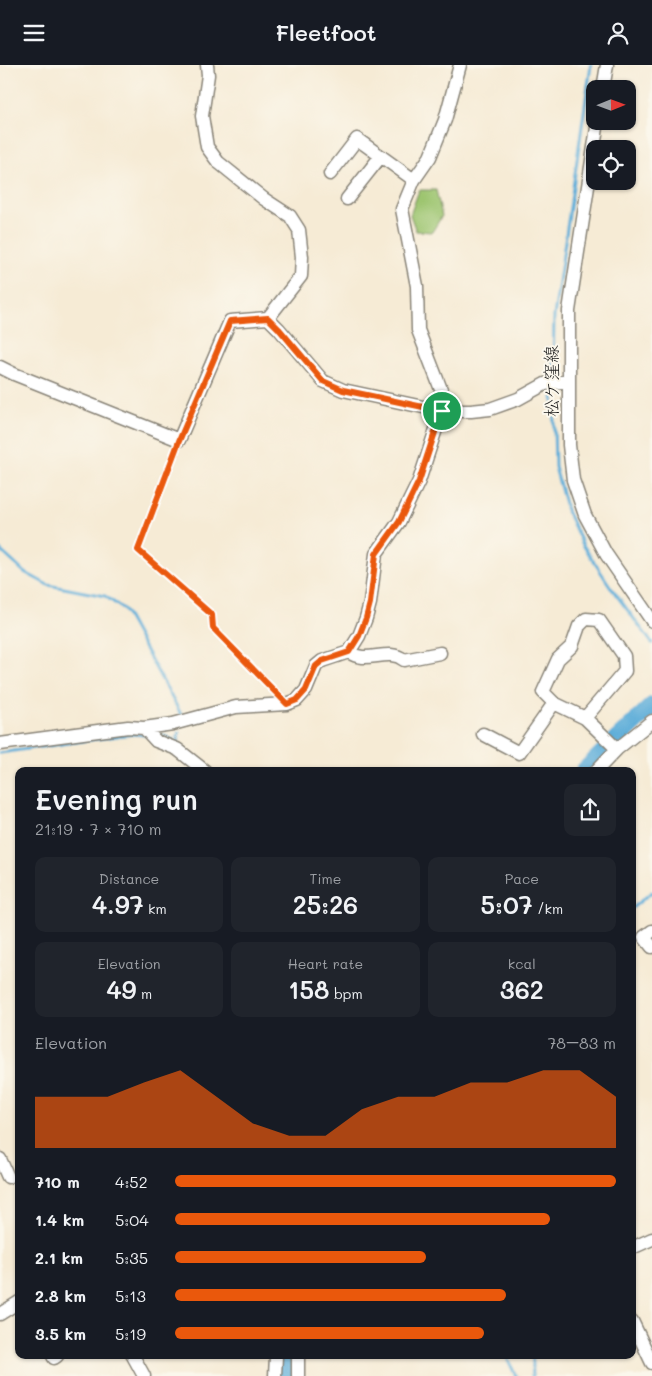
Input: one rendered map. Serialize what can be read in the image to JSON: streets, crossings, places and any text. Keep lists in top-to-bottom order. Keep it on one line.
{"streets":{"street":["松ケ窪線"]},"north":"right","page":{"header":"Fleetfoot","heading":["Evening run","21:19 · 7 × 710 m"],"stats":[["Distance","4.97 km"],["Time","25:26"],["Pace","5:07 /km"],["Elevation","49 m"],["Heart rate","158 bpm"],["kcal","362"]],"chart":["Elevation","78–83 m"],"list":[{"name":"710 m","note":"4:52"},{"name":"1.4 km","note":"5:04"},{"name":"2.1 km","note":"5:35"},{"name":"2.8 km","note":"5:13"},{"name":"3.5 km","note":"5:19"}]}}
